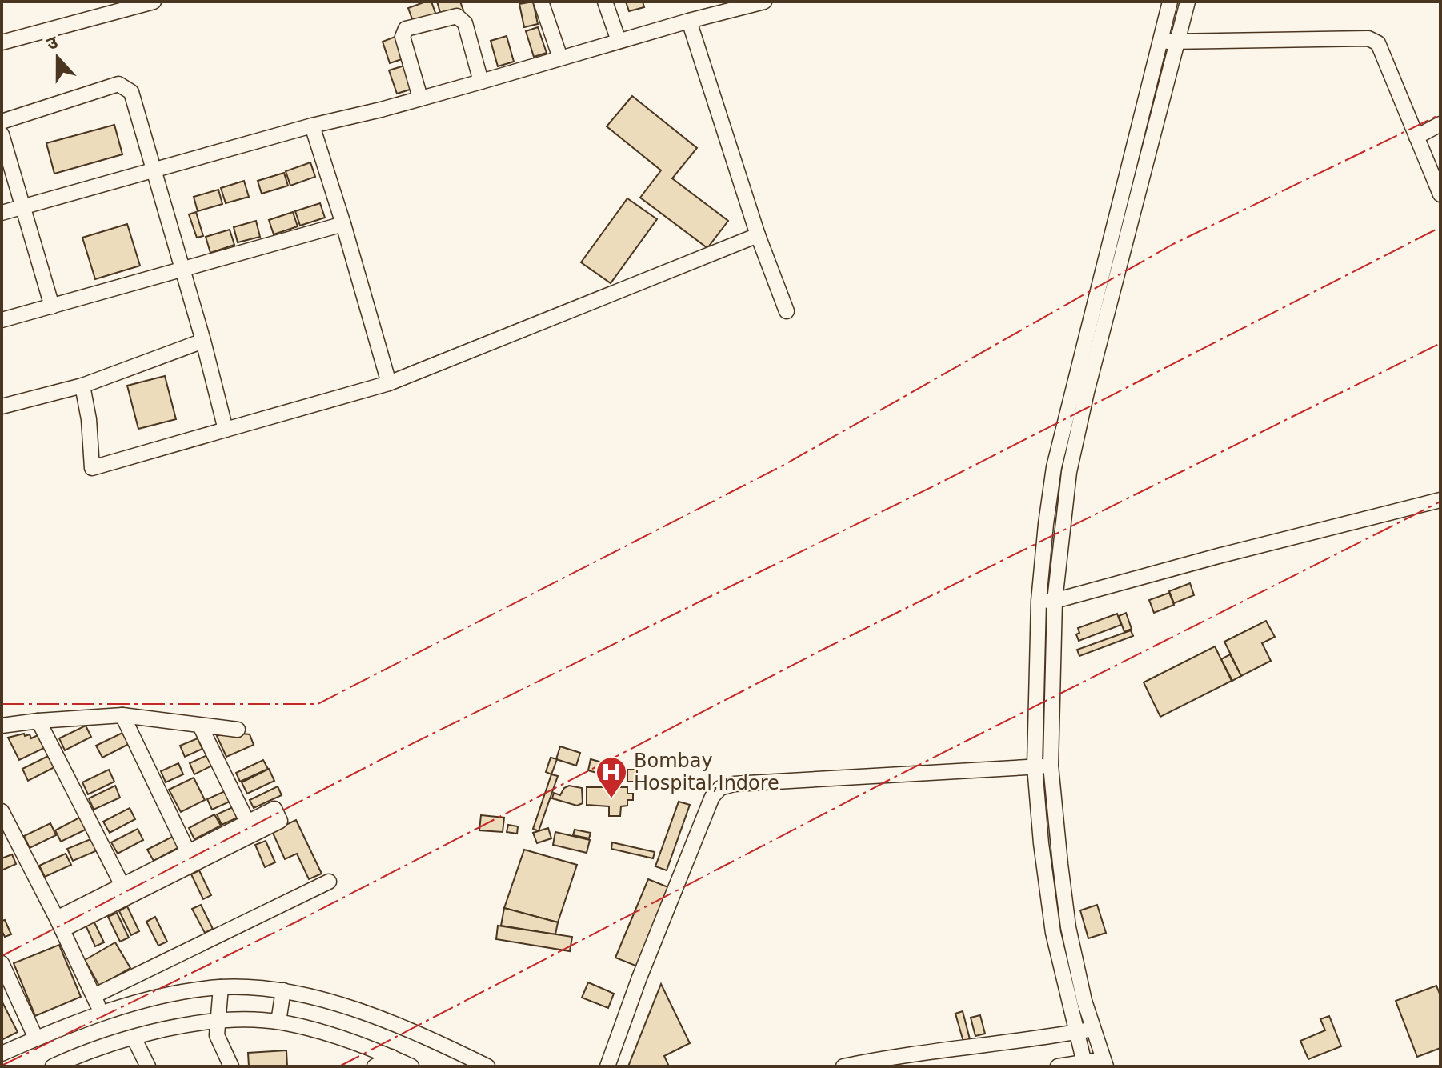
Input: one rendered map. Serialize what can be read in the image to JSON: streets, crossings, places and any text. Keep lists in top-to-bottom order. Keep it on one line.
{"places":{"hospital":["Bombay Hospital,Indore"]},"north":"top"}
